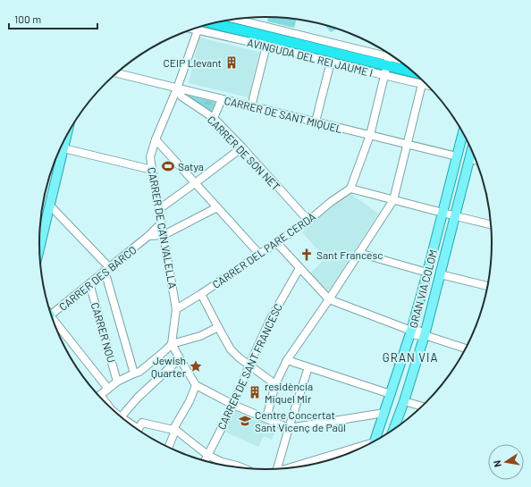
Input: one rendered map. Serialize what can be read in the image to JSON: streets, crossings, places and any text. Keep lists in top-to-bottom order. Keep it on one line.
{"streets":{"highway":["AVINGUDA DEL REI JAUME I"],"main road":["GRAN VIA COLOM"],"street":["CARRER DE SANT MIQUEL","CARRER DE SON NET","CARRER DE CA'N VALELLA","CARRER DEL PARE CERDÀ","CARRER DES BARCO","CARRER NOU","CARRER DE SANT FRANCESC"]},"crossings":[["CARRER DE SANT MIQUEL","CARRER DE SON NET"],["CARRER DE SANT MIQUEL","CARRER DE CA'N VALELLA"],["CARRER DE SANT MIQUEL","GRAN VIA COLOM"],["CARRER DE SON NET","CARRER DE CA'N VALELLA"],["CARRER DE SON NET","CARRER DEL PARE CERDÀ"],["CARRER DE CA'N VALELLA","CARRER DEL PARE CERDÀ"],["CARRER DE CA'N VALELLA","CARRER DES BARCO"],["CARRER DES BARCO","CARRER NOU"]],"districts":["GRAN VIA"],"places":{"building":["CEIP Llevant","residència Miquel Mir"],"sports":["Satya"],"church":["Sant Francesc"],"place":["Jewish Quarter"],"school or university":["Centre Concertat Sant Vicenç de Paül"]},"scale_bar":"100 m","north":"left"}
